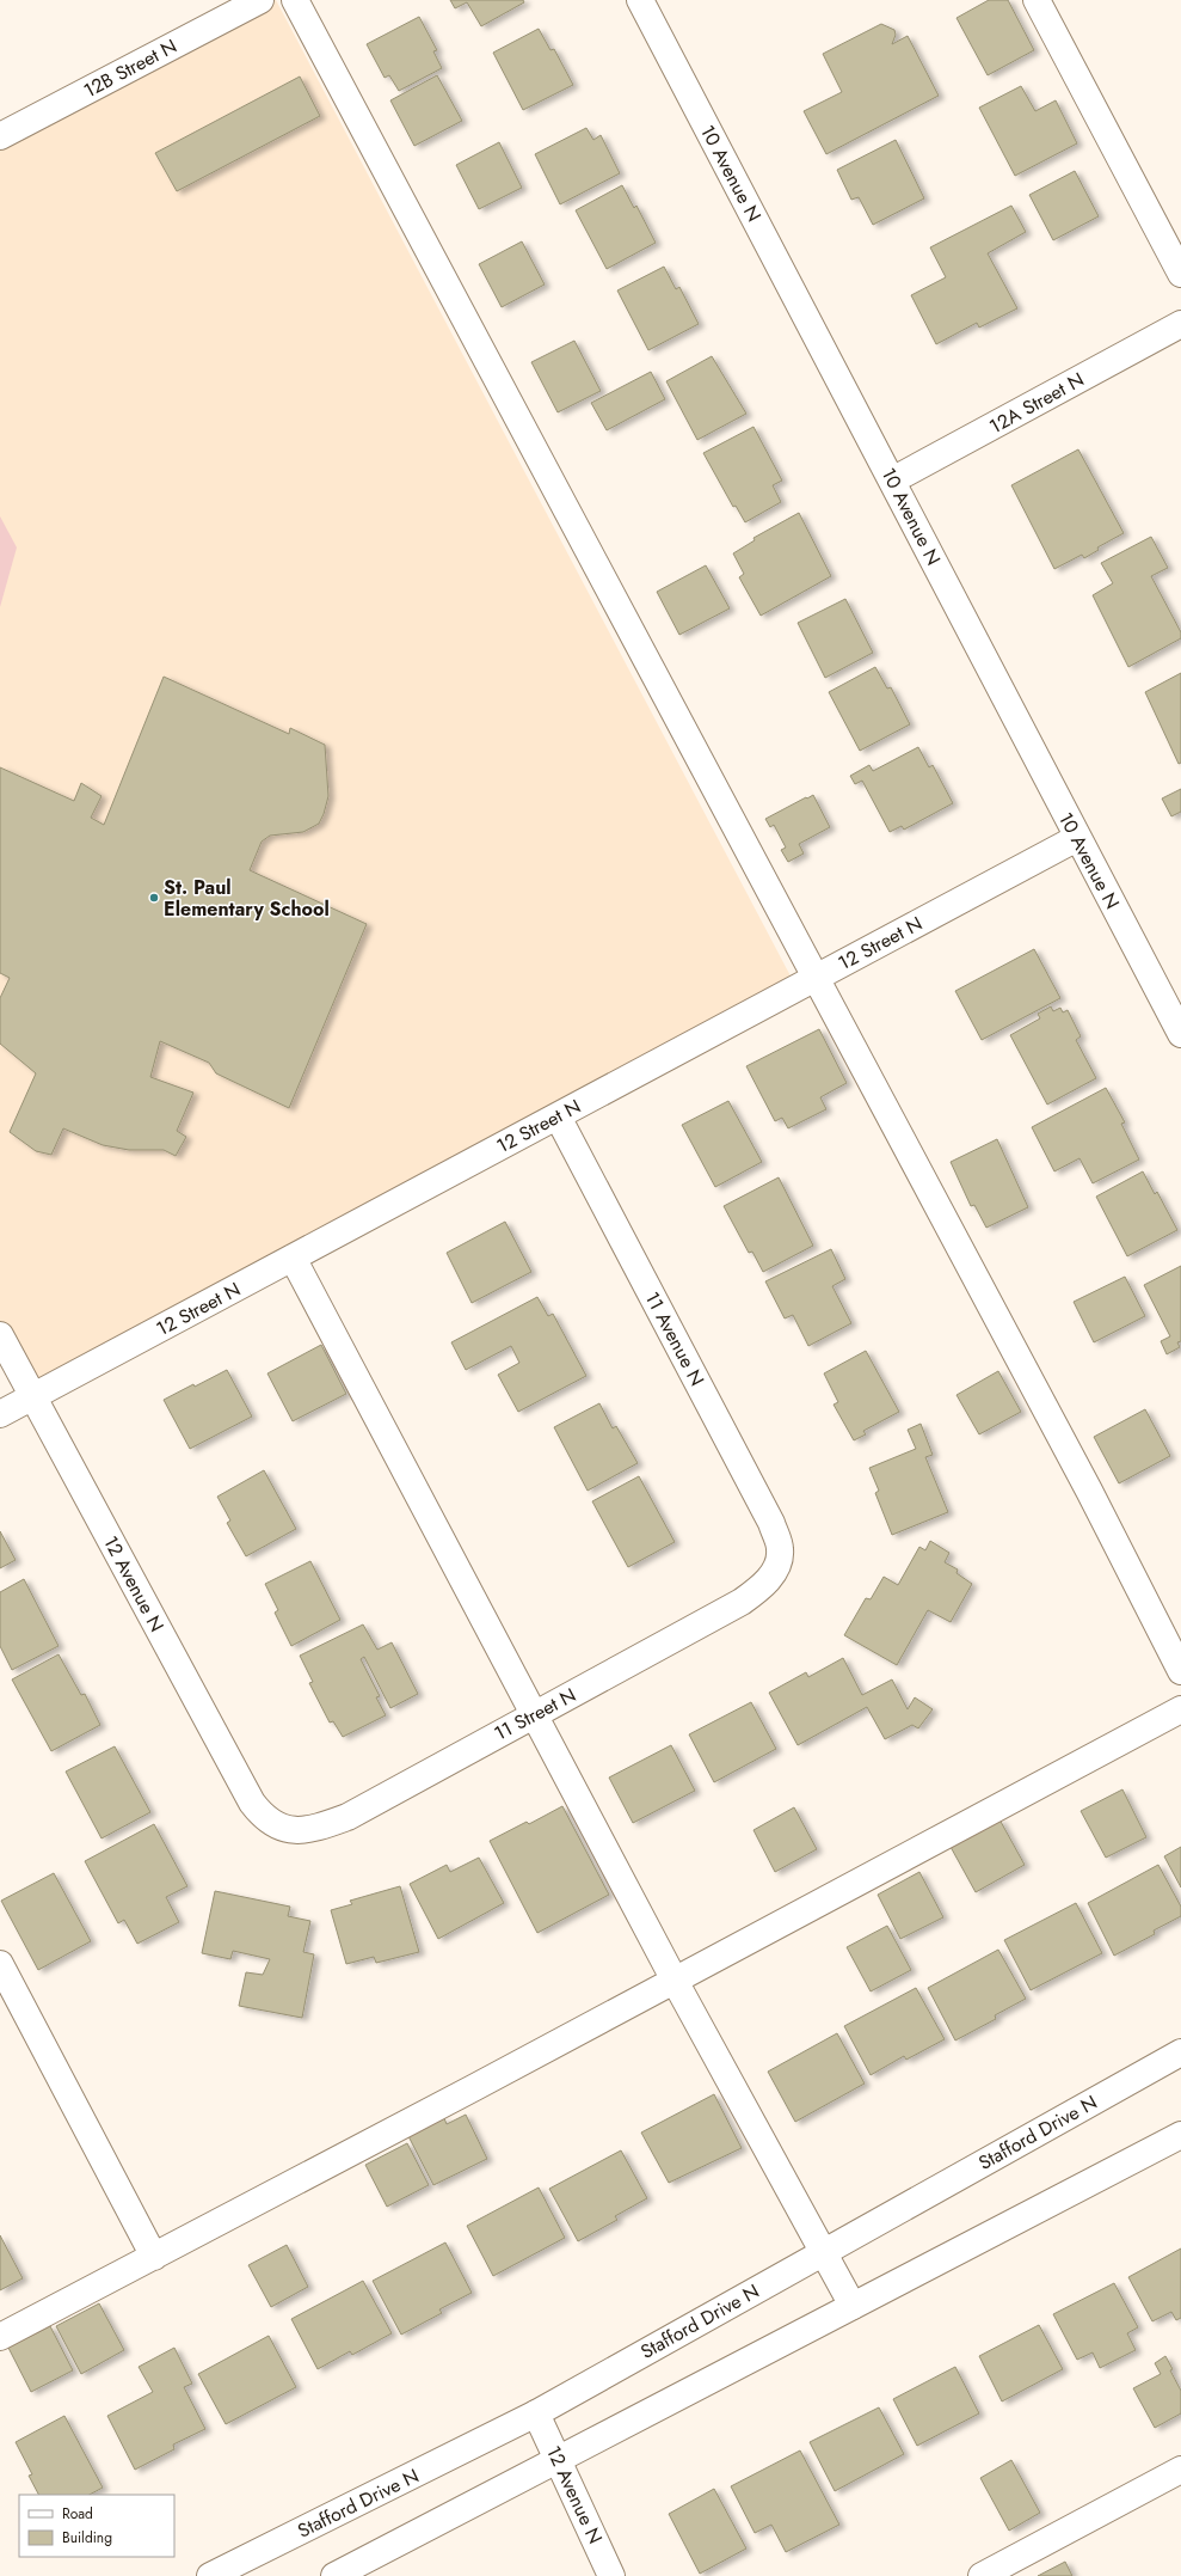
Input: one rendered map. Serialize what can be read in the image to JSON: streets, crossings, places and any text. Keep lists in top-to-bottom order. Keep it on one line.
{"streets":{"street":["12B Street N","10 Avenue N","12A Street N","12 Street N","11 Avenue N","12 Avenue N","11 Street N","Stafford Drive N"]},"crossings":[["10 Avenue N","12A Street N"],["10 Avenue N","12 Street N"],["12 Street N","11 Avenue N"],["12 Street N","12 Avenue N"],["11 Avenue N","11 Street N"],["12 Avenue N","11 Street N"],["12 Avenue N","Stafford Drive N"]],"places":["St. Paul Elementary School"],"legend":["Road","Building"]}
